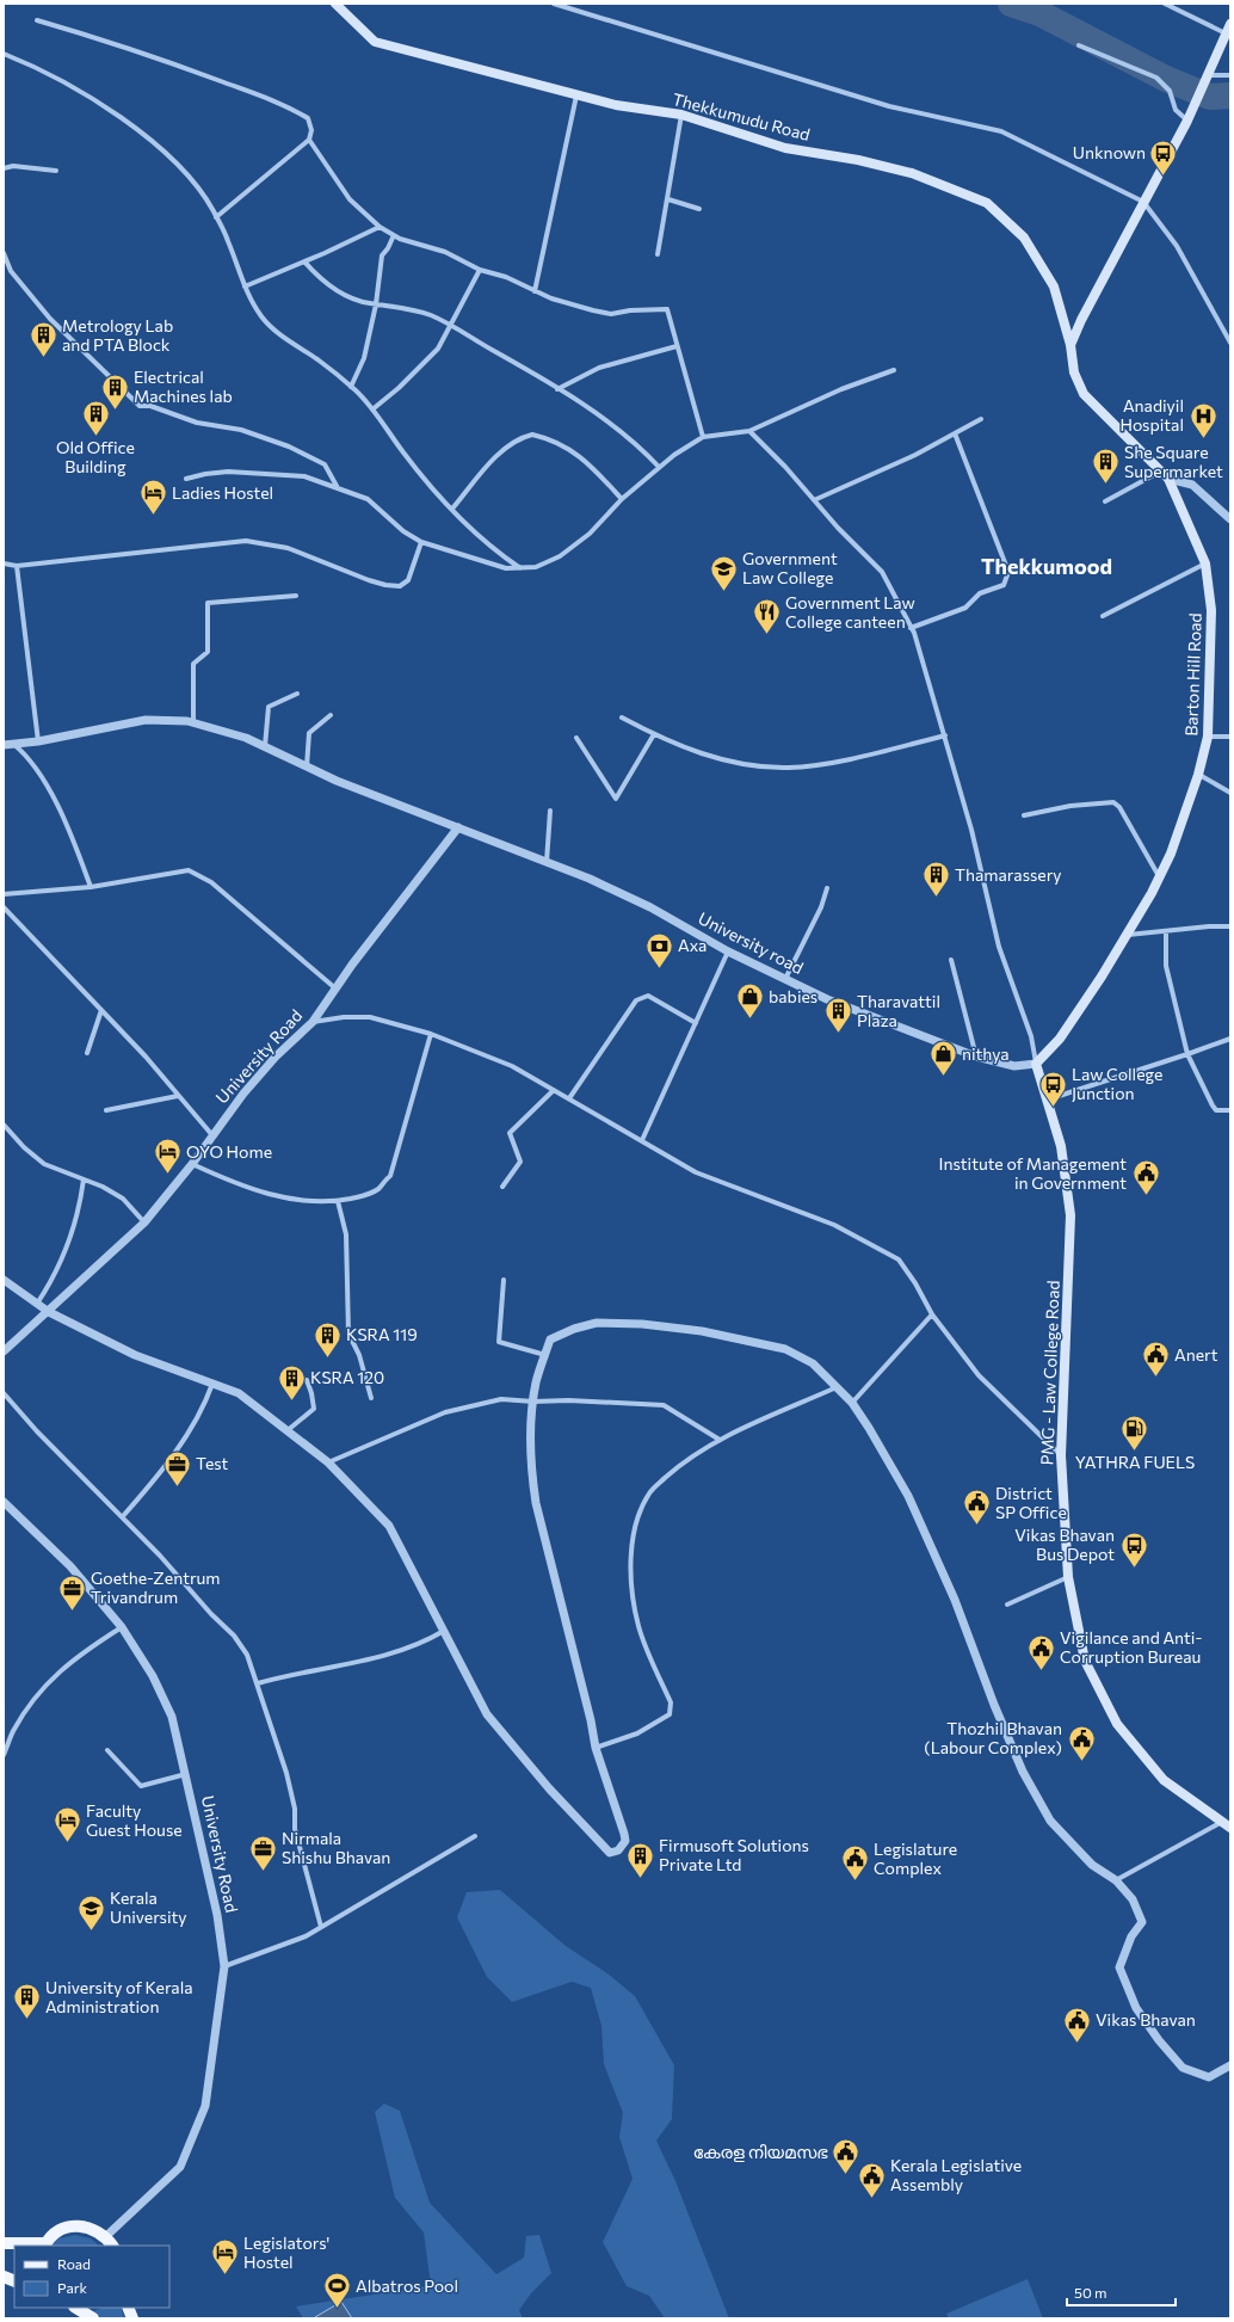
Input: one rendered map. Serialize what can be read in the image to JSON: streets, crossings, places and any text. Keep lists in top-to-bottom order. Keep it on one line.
{"streets":{"main road":["Thekkumudu Road","Barton Hill Road","PMG - Law College Road"],"street":["University road","University Road"]},"crossings":[["Thekkumudu Road","Barton Hill Road"],["Barton Hill Road","University road"],["Barton Hill Road","PMG - Law College Road"],["University road","University Road"],["University road","PMG - Law College Road"]],"districts":["Thekkumood"],"places":{"bus stop":["Unknown","Law College Junction","Vikas Bhavan Bus Depot"],"building":["Metrology Lab and PTA Block","Electrical Machines lab","Old Office Building","She Square Supermarket","Thamarassery","Tharavattil Plaza","KSRA 119","KSRA 120","Firmusoft Solutions Private Ltd","University of Kerala Administration"],"hospital":["Anadiyil Hospital"],"hotel":["Ladies Hostel","OYO Home","Faculty Guest House","Legislators' Hostel"],"school or university":["Government Law College","Kerala University"],"restaurant":["Government Law College canteen"],"bank":["Axa"],"shop":["babies","nithya"],"public building":["Institute of Management in Government","Anert","District SP Office","Vigilance and Anti- Corruption Bureau","Thozhil Bhavan (Labour Complex)","Legislature Complex","Vikas Bhavan","കേരള നിയമസഭ","Kerala Legislative Assembly"],"fuel station":["YATHRA FUELS"],"office":["Test","Goethe-Zentrum Trivandrum","Nirmala Shishu Bhavan"],"sports":["Albatros Pool"]},"legend":["Road","Park"],"scale_bar":"50 m"}
